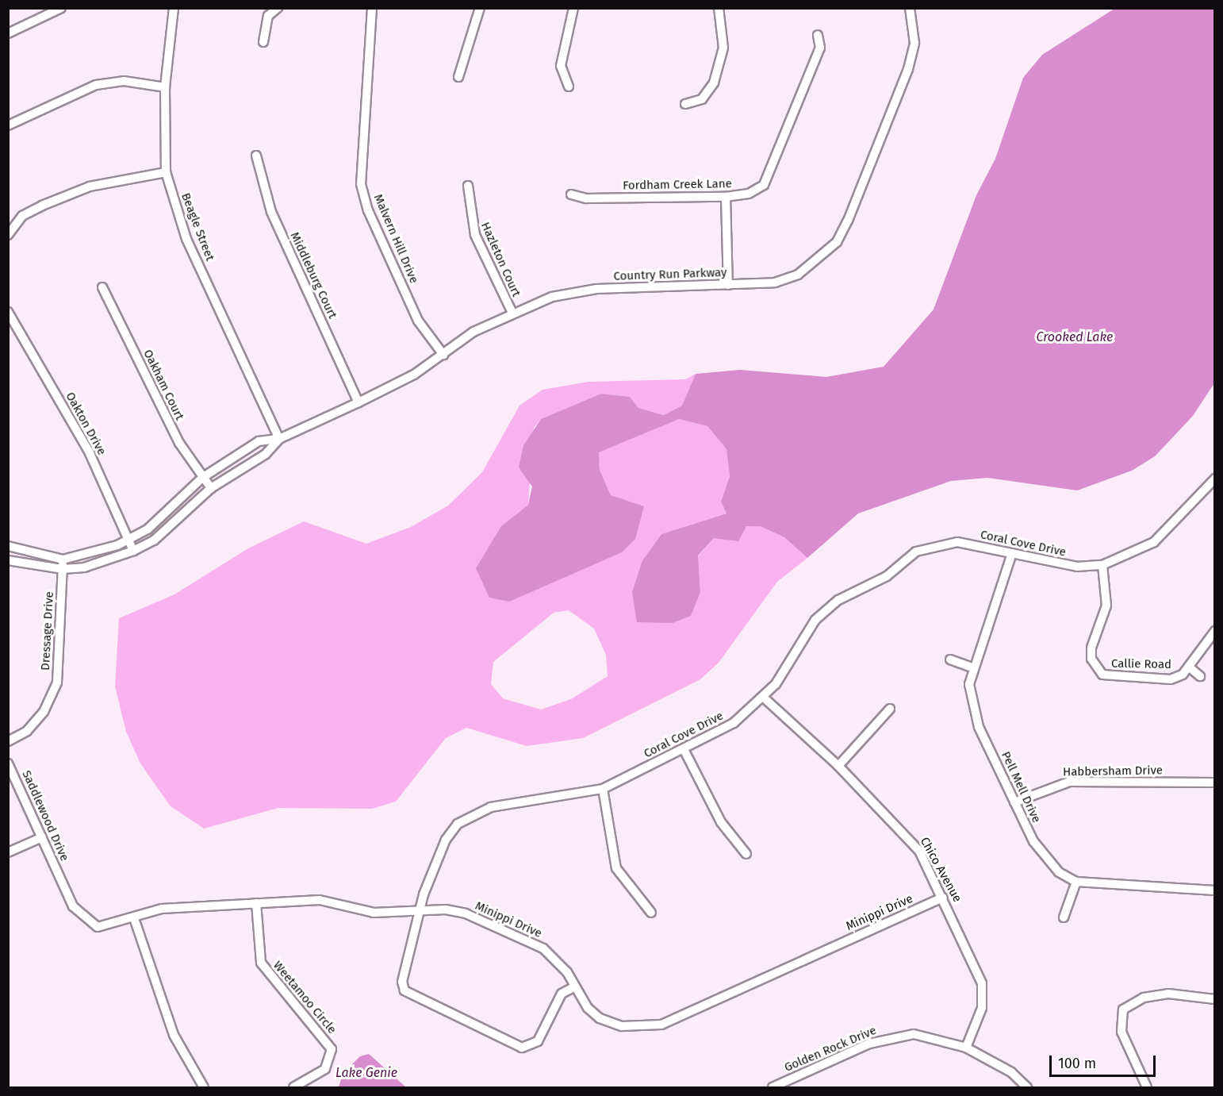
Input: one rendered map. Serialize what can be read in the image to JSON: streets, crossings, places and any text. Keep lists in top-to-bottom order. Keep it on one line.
{"streets":{"street":["Fordham Creek Lane","Beagle Street","Malvern Hill Drive","Hazleton Court","Country Run Parkway","Middleburg Court","Oakham Court","Oakton Drive","Coral Cove Drive","Dressage Drive","Callie Road","Habbersham Drive","Pell Mell Drive","Saddlewood Drive","Chico Avenue","Minippi Drive","Weetamoo Circle","Golden Rock Drive"]},"crossings":[["Beagle Street","Country Run Parkway"],["Malvern Hill Drive","Country Run Parkway"],["Hazleton Court","Country Run Parkway"],["Country Run Parkway","Middleburg Court"],["Country Run Parkway","Oakham Court"],["Country Run Parkway","Oakton Drive"],["Country Run Parkway","Dressage Drive"],["Coral Cove Drive","Callie Road"],["Coral Cove Drive","Pell Mell Drive"],["Coral Cove Drive","Chico Avenue"],["Coral Cove Drive","Minippi Drive"],["Habbersham Drive","Pell Mell Drive"],["Saddlewood Drive","Minippi Drive"],["Chico Avenue","Minippi Drive"],["Chico Avenue","Golden Rock Drive"],["Minippi Drive","Weetamoo Circle"]],"water":["Crooked Lake","Lake Genie"],"scale_bar":"100 m"}
